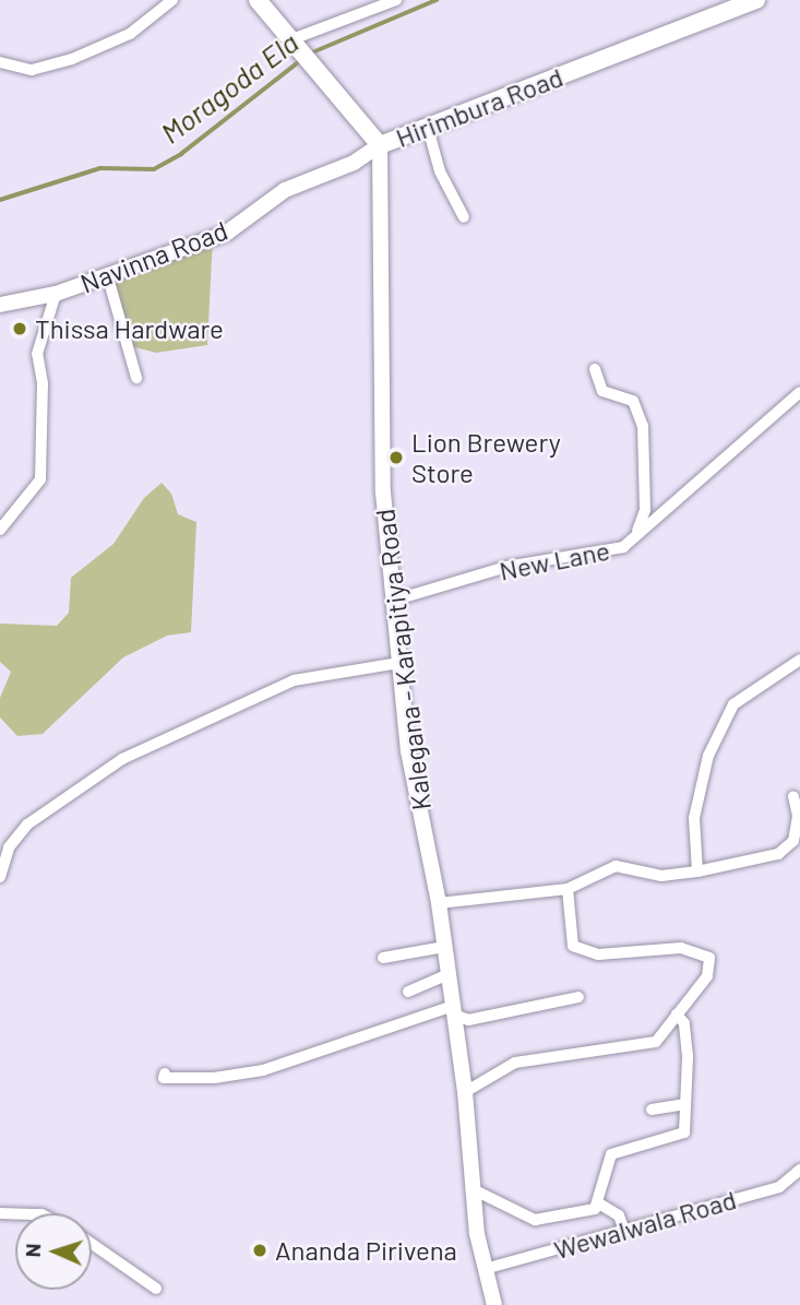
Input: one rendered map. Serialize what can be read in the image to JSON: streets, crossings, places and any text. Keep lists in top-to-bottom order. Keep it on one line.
{"streets":{"main road":["Hirimbura Road","Navinna Road","Kalegana - Karapitiya Road"],"street":["New Lane","Wewalwala Road"]},"crossings":[["Hirimbura Road","Navinna Road"],["Hirimbura Road","Kalegana - Karapitiya Road"],["Navinna Road","Kalegana - Karapitiya Road"],["New Lane","Kalegana - Karapitiya Road"],["Kalegana - Karapitiya Road","Wewalwala Road"]],"water":["Moragoda Ela"],"places":["Thissa Hardware","Lion Brewery Store","Ananda Pirivena"],"north":"left"}
